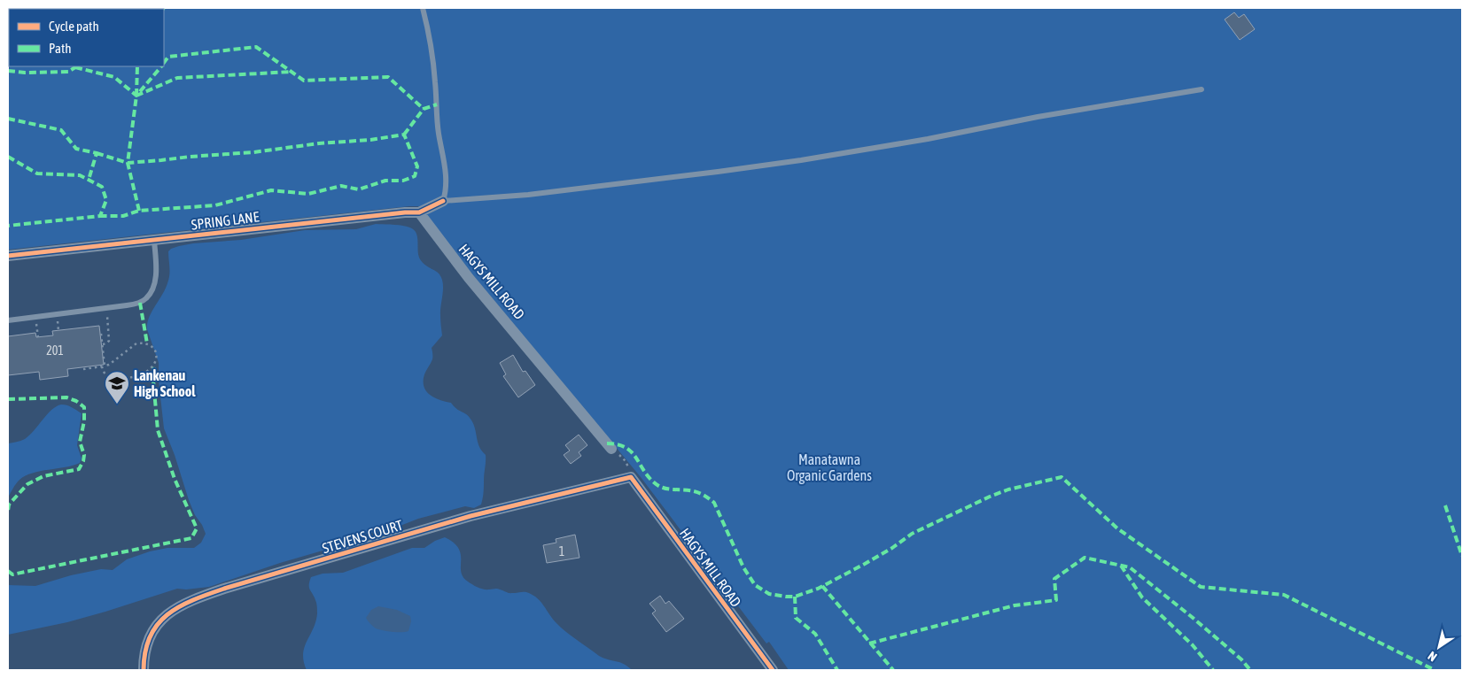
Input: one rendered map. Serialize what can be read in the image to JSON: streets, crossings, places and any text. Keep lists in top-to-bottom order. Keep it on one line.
{"streets":{"street":["SPRING LANE","HAGYS MILL ROAD","STEVENS COURT"]},"crossings":[["SPRING LANE","HAGYS MILL ROAD"],["HAGYS MILL ROAD","STEVENS COURT"]],"parks":["Manatawna Organic Gardens"],"places":{"school or university":["Lankenau High School"]},"house_numbers":["201","1"],"legend":["Cycle path","Path"],"north":"bottom left"}
